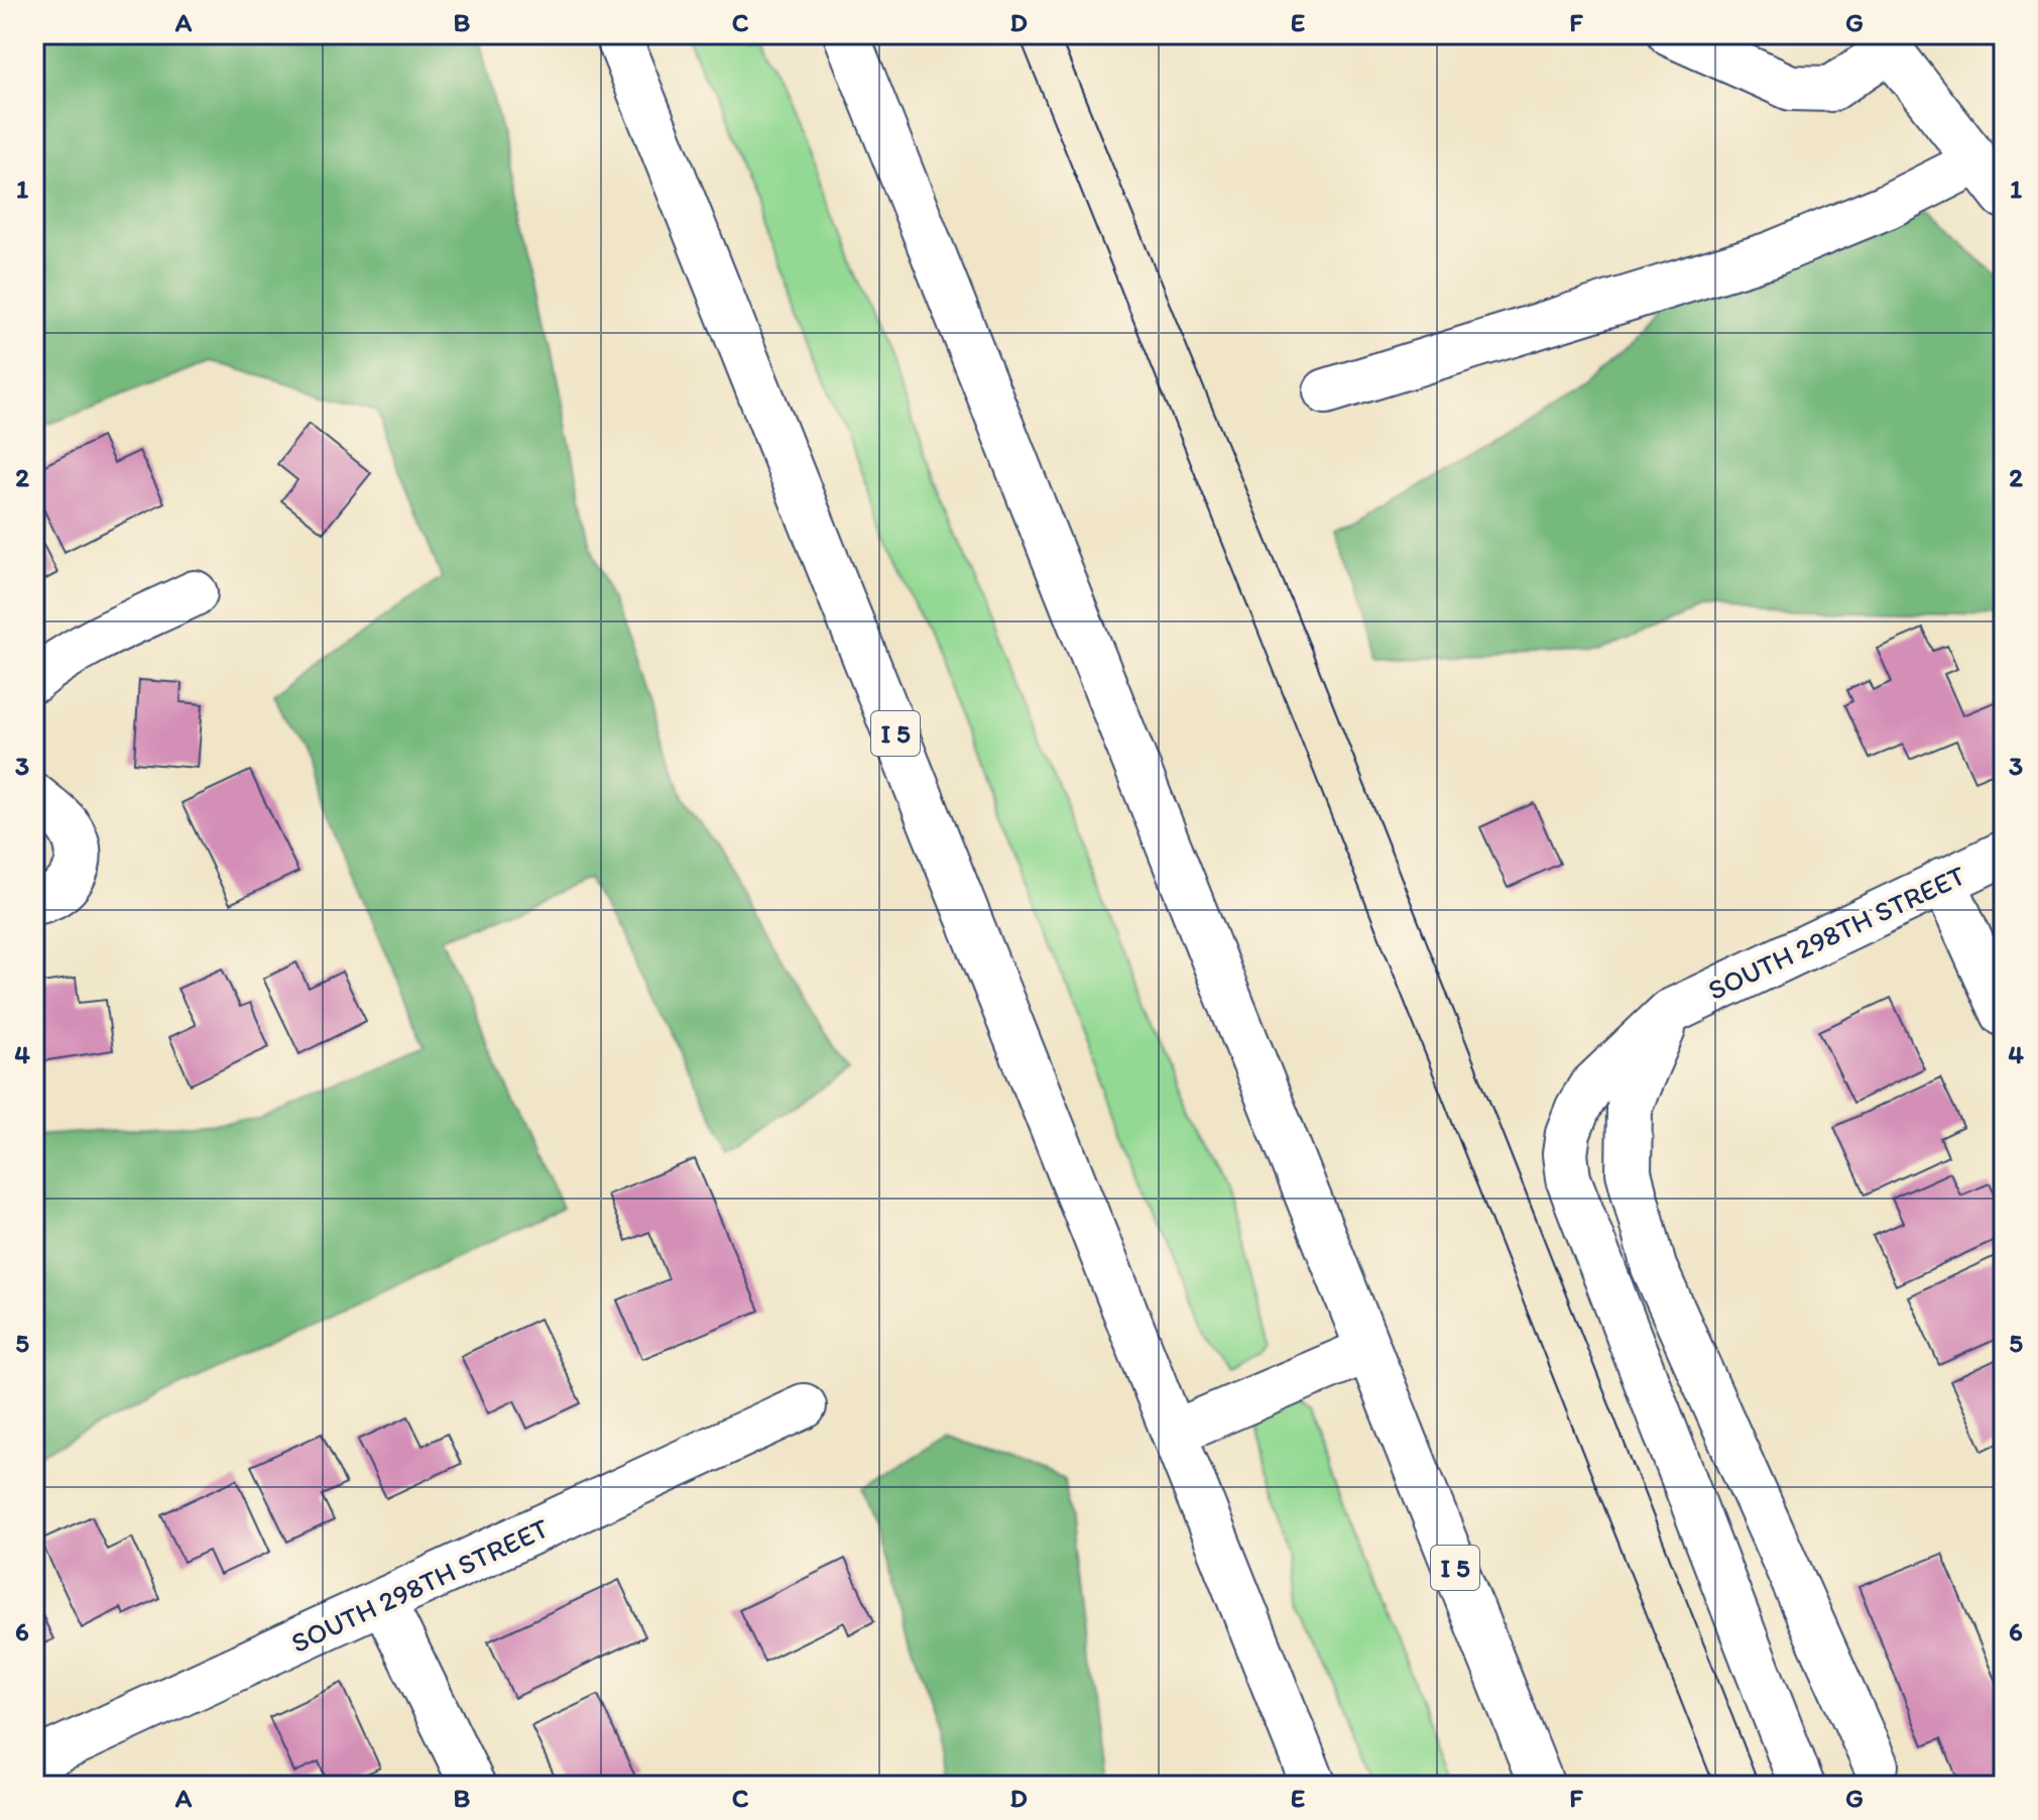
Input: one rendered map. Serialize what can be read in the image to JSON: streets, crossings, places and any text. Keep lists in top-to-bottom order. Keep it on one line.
{"streets":{"main road":["I 5","SOUTH 298TH STREET"]},"grid":{"columns":["A","B","C","D","E","F","G"],"rows":["1","2","3","4","5","6"]}}
